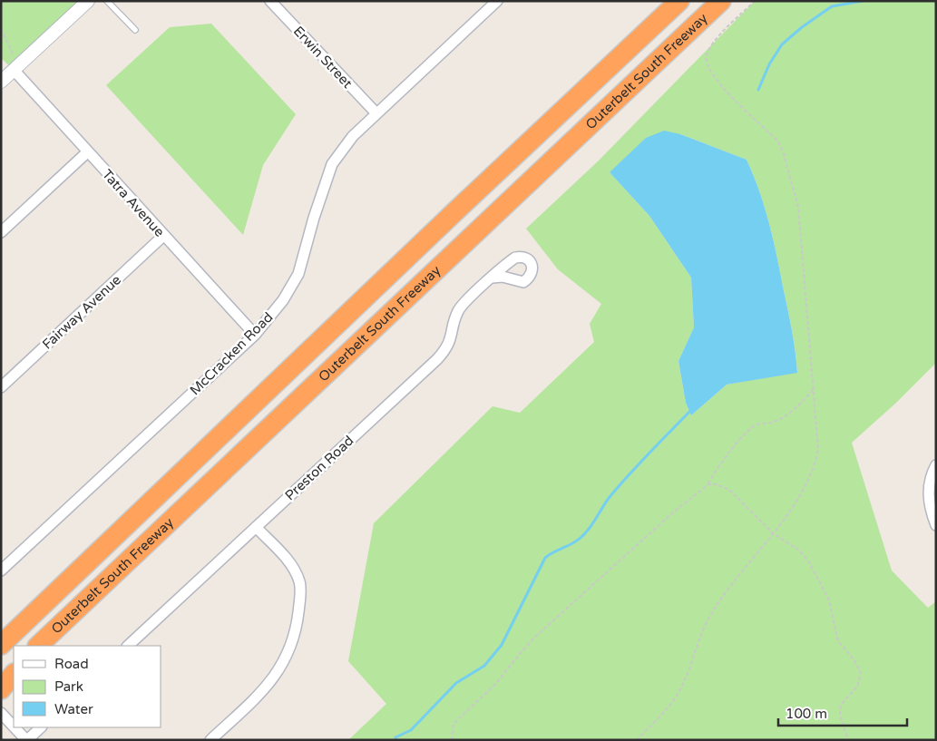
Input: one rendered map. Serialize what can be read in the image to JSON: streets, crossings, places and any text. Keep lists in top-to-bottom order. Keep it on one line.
{"streets":{"highway":["Outerbelt South Freeway"],"street":["Erwin Street","Tatra Avenue","Fairway Avenue","McCracken Road","Preston Road"]},"crossings":[["Erwin Street","McCracken Road"],["Tatra Avenue","Fairway Avenue"],["Tatra Avenue","McCracken Road"]],"legend":["Road","Park","Water"],"scale_bar":"100 m"}
